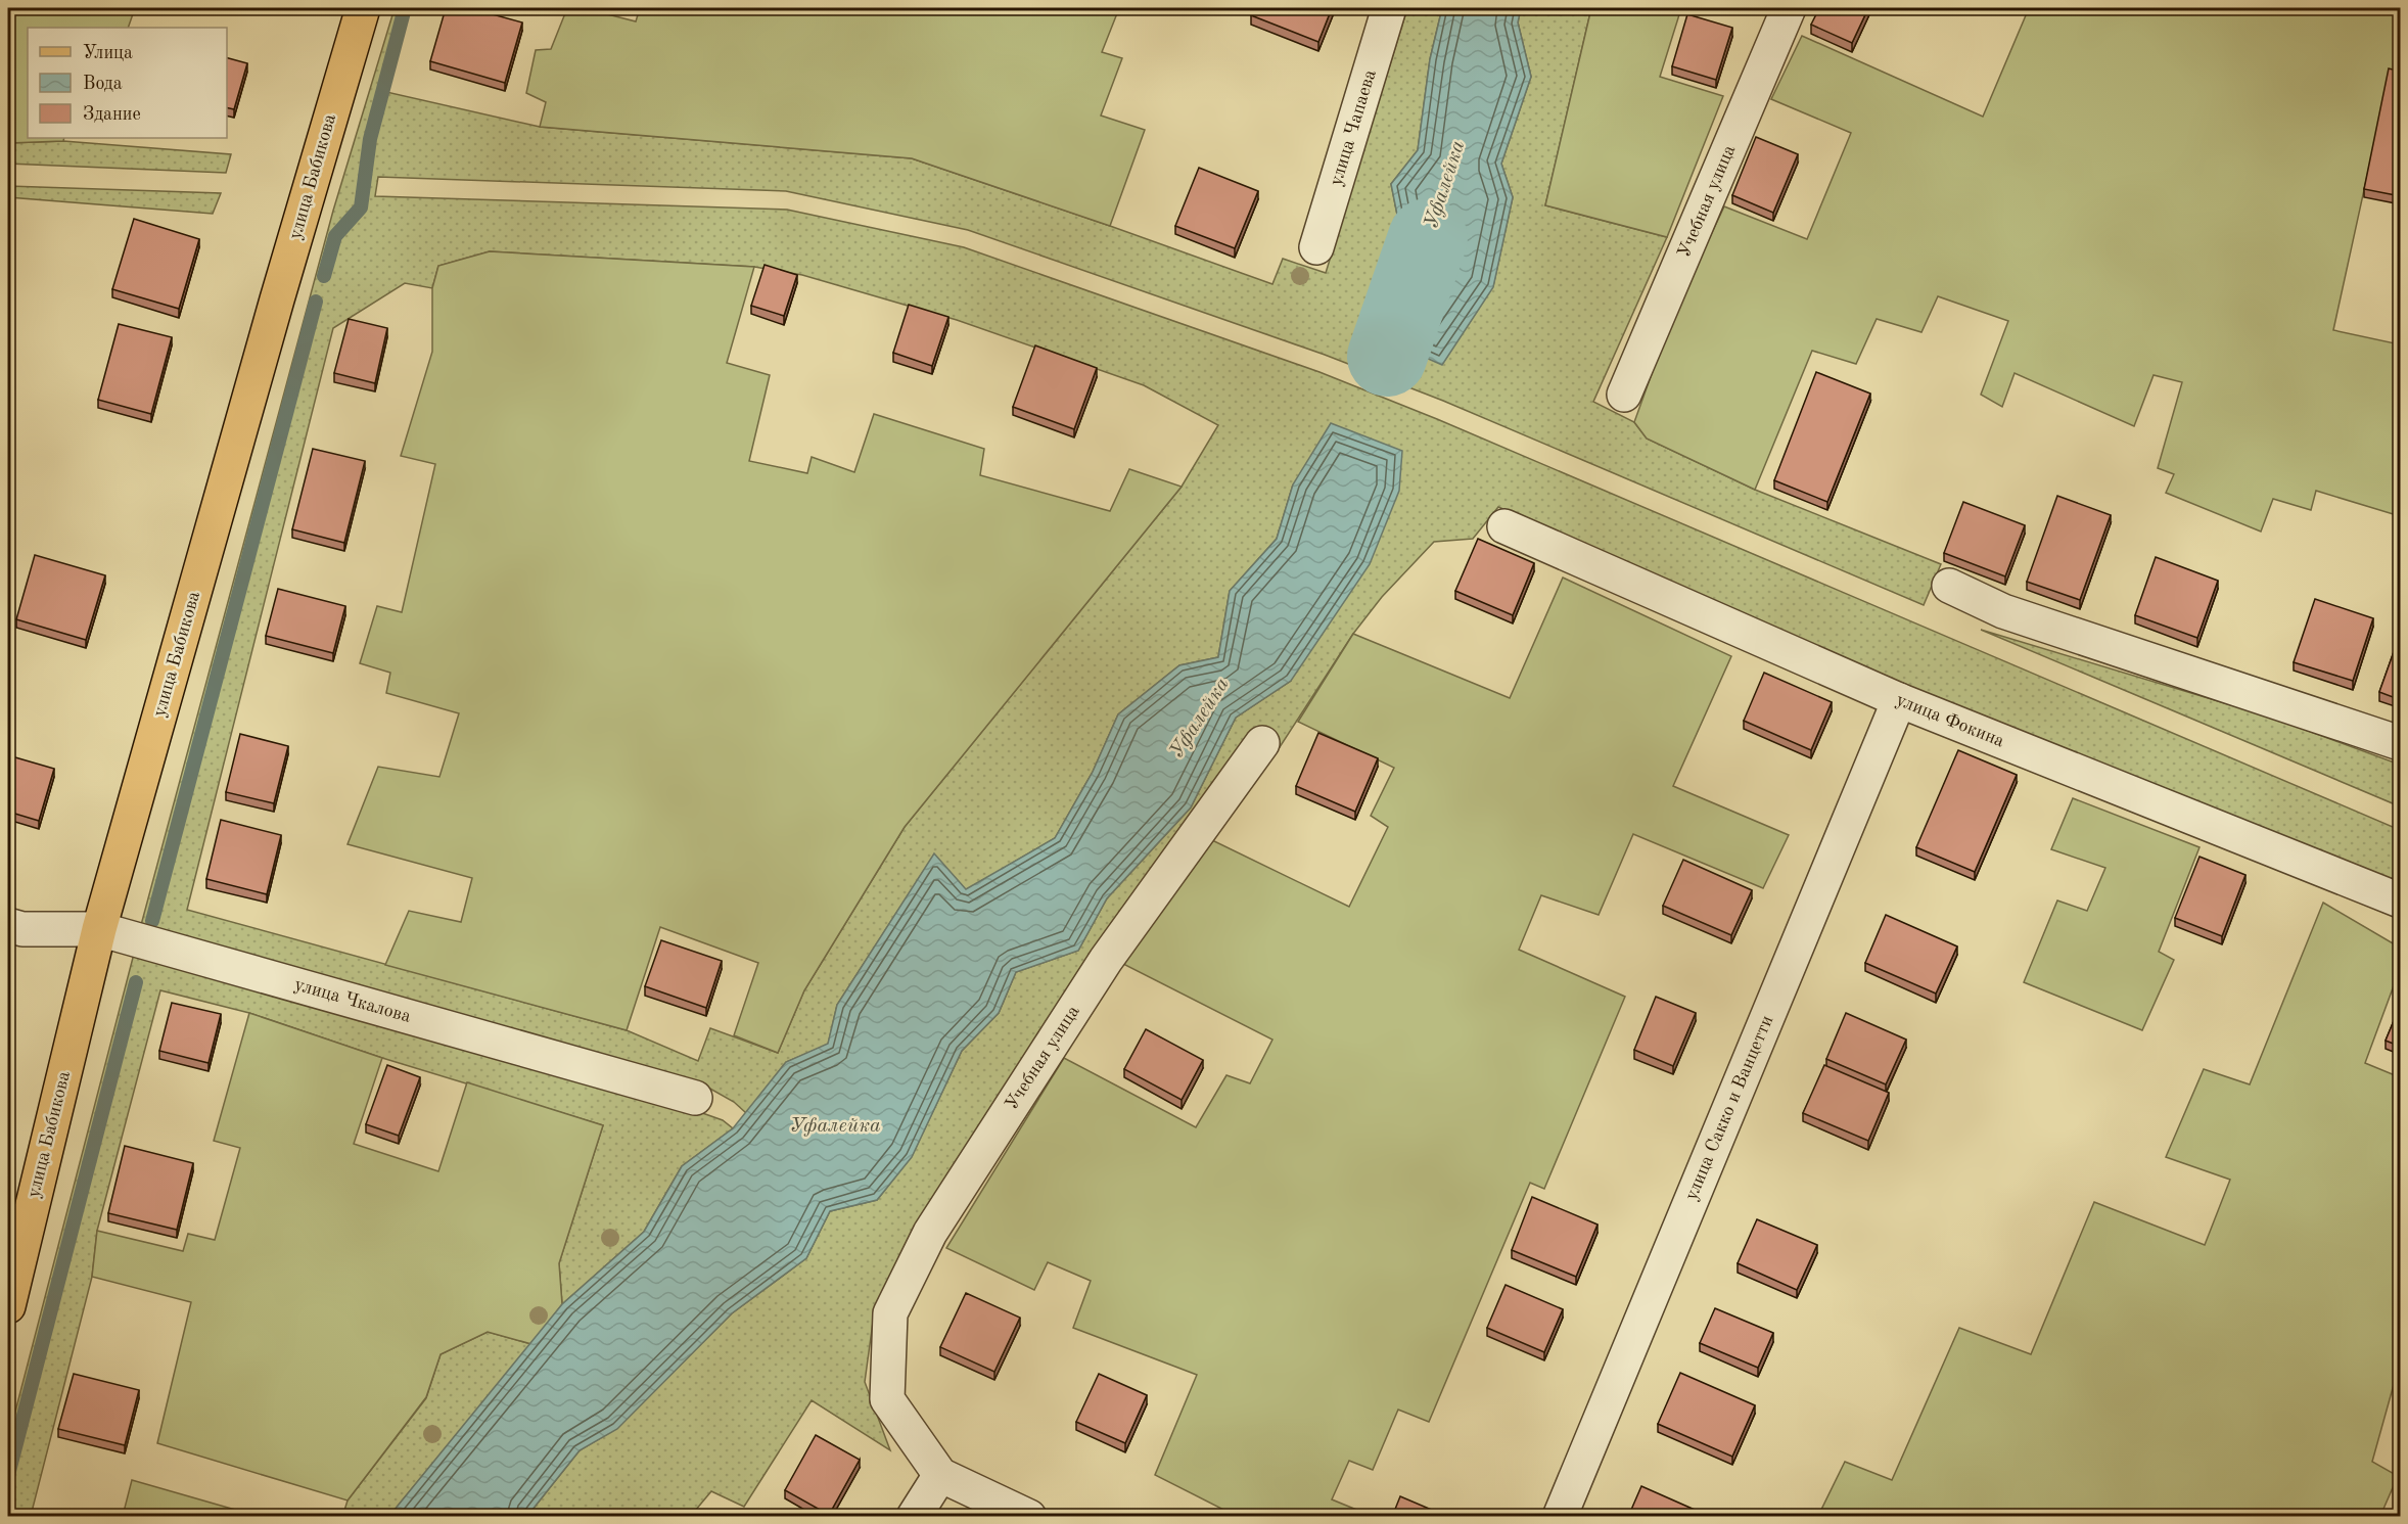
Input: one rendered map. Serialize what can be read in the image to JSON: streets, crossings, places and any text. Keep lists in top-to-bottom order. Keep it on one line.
{"streets":{"main road":["улица Бабикова"],"street":["улица Чапаева","Учебная улица","улица Фокина","улица Чкалова","улица Сакко и Ванцетти"]},"crossings":[["улица Бабикова","улица Чкалова"],["улица Фокина","улица Сакко и Ванцетти"]],"water":["Уфалейка"],"legend":["Улица","Вода","Здание"]}
